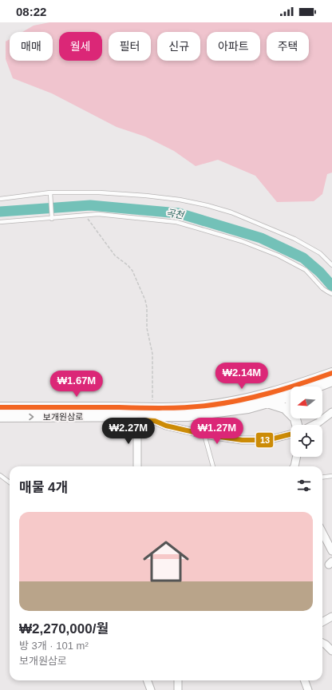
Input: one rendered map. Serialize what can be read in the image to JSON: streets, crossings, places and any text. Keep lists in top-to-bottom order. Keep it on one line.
{"streets":{"main road":["보개원삼로"]},"water":["곡천"],"lines":["transit line 13"],"north":"left","page":{"status":"08:22","chip":["매매","월세","필터","신규","아파트","주택"],"price":["₩2.14M","₩1.67M","₩2.27M","₩1.27M"],"heading":"매물 4개","list":[{"name":"₩2,270,000/월","note":"방 3개 · 101 m² · 보개원삼로"}]}}
